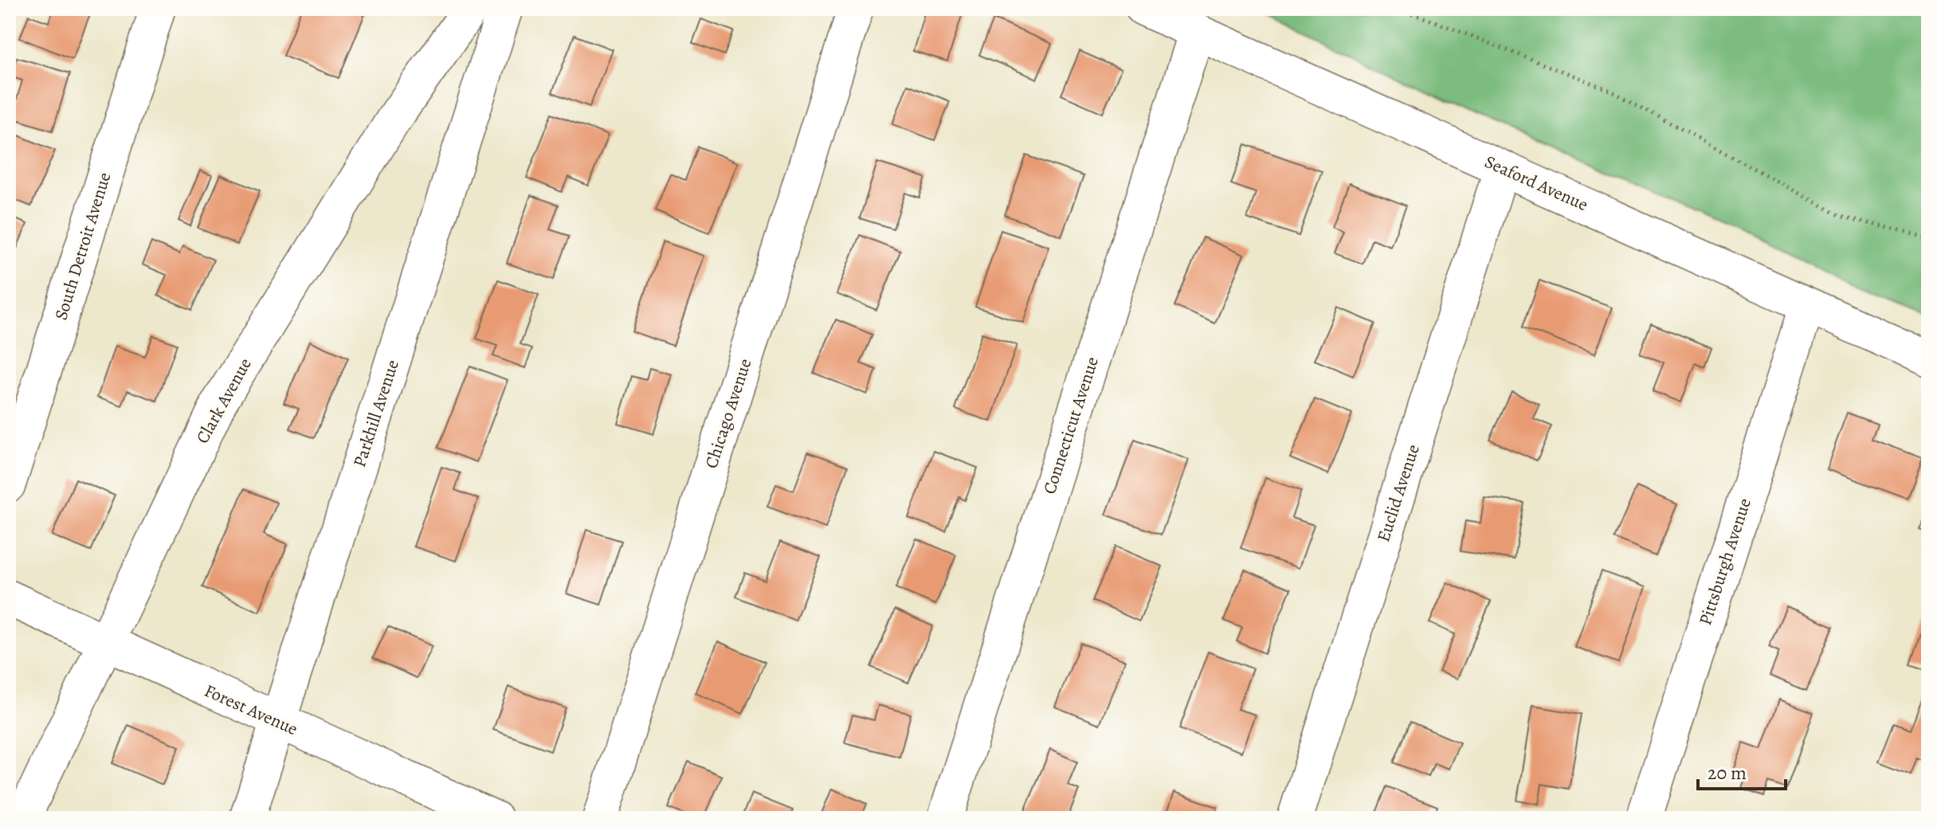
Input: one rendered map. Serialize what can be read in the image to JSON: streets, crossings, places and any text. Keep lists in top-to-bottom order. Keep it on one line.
{"streets":{"street":["Seaford Avenue","South Detroit Avenue","Clark Avenue","Parkhill Avenue","Chicago Avenue","Connecticut Avenue","Euclid Avenue","Pittsburgh Avenue","Forest Avenue"]},"crossings":[["Seaford Avenue","Connecticut Avenue"],["Seaford Avenue","Euclid Avenue"],["Seaford Avenue","Pittsburgh Avenue"],["Clark Avenue","Forest Avenue"],["Parkhill Avenue","Forest Avenue"]],"scale_bar":"20 m"}
